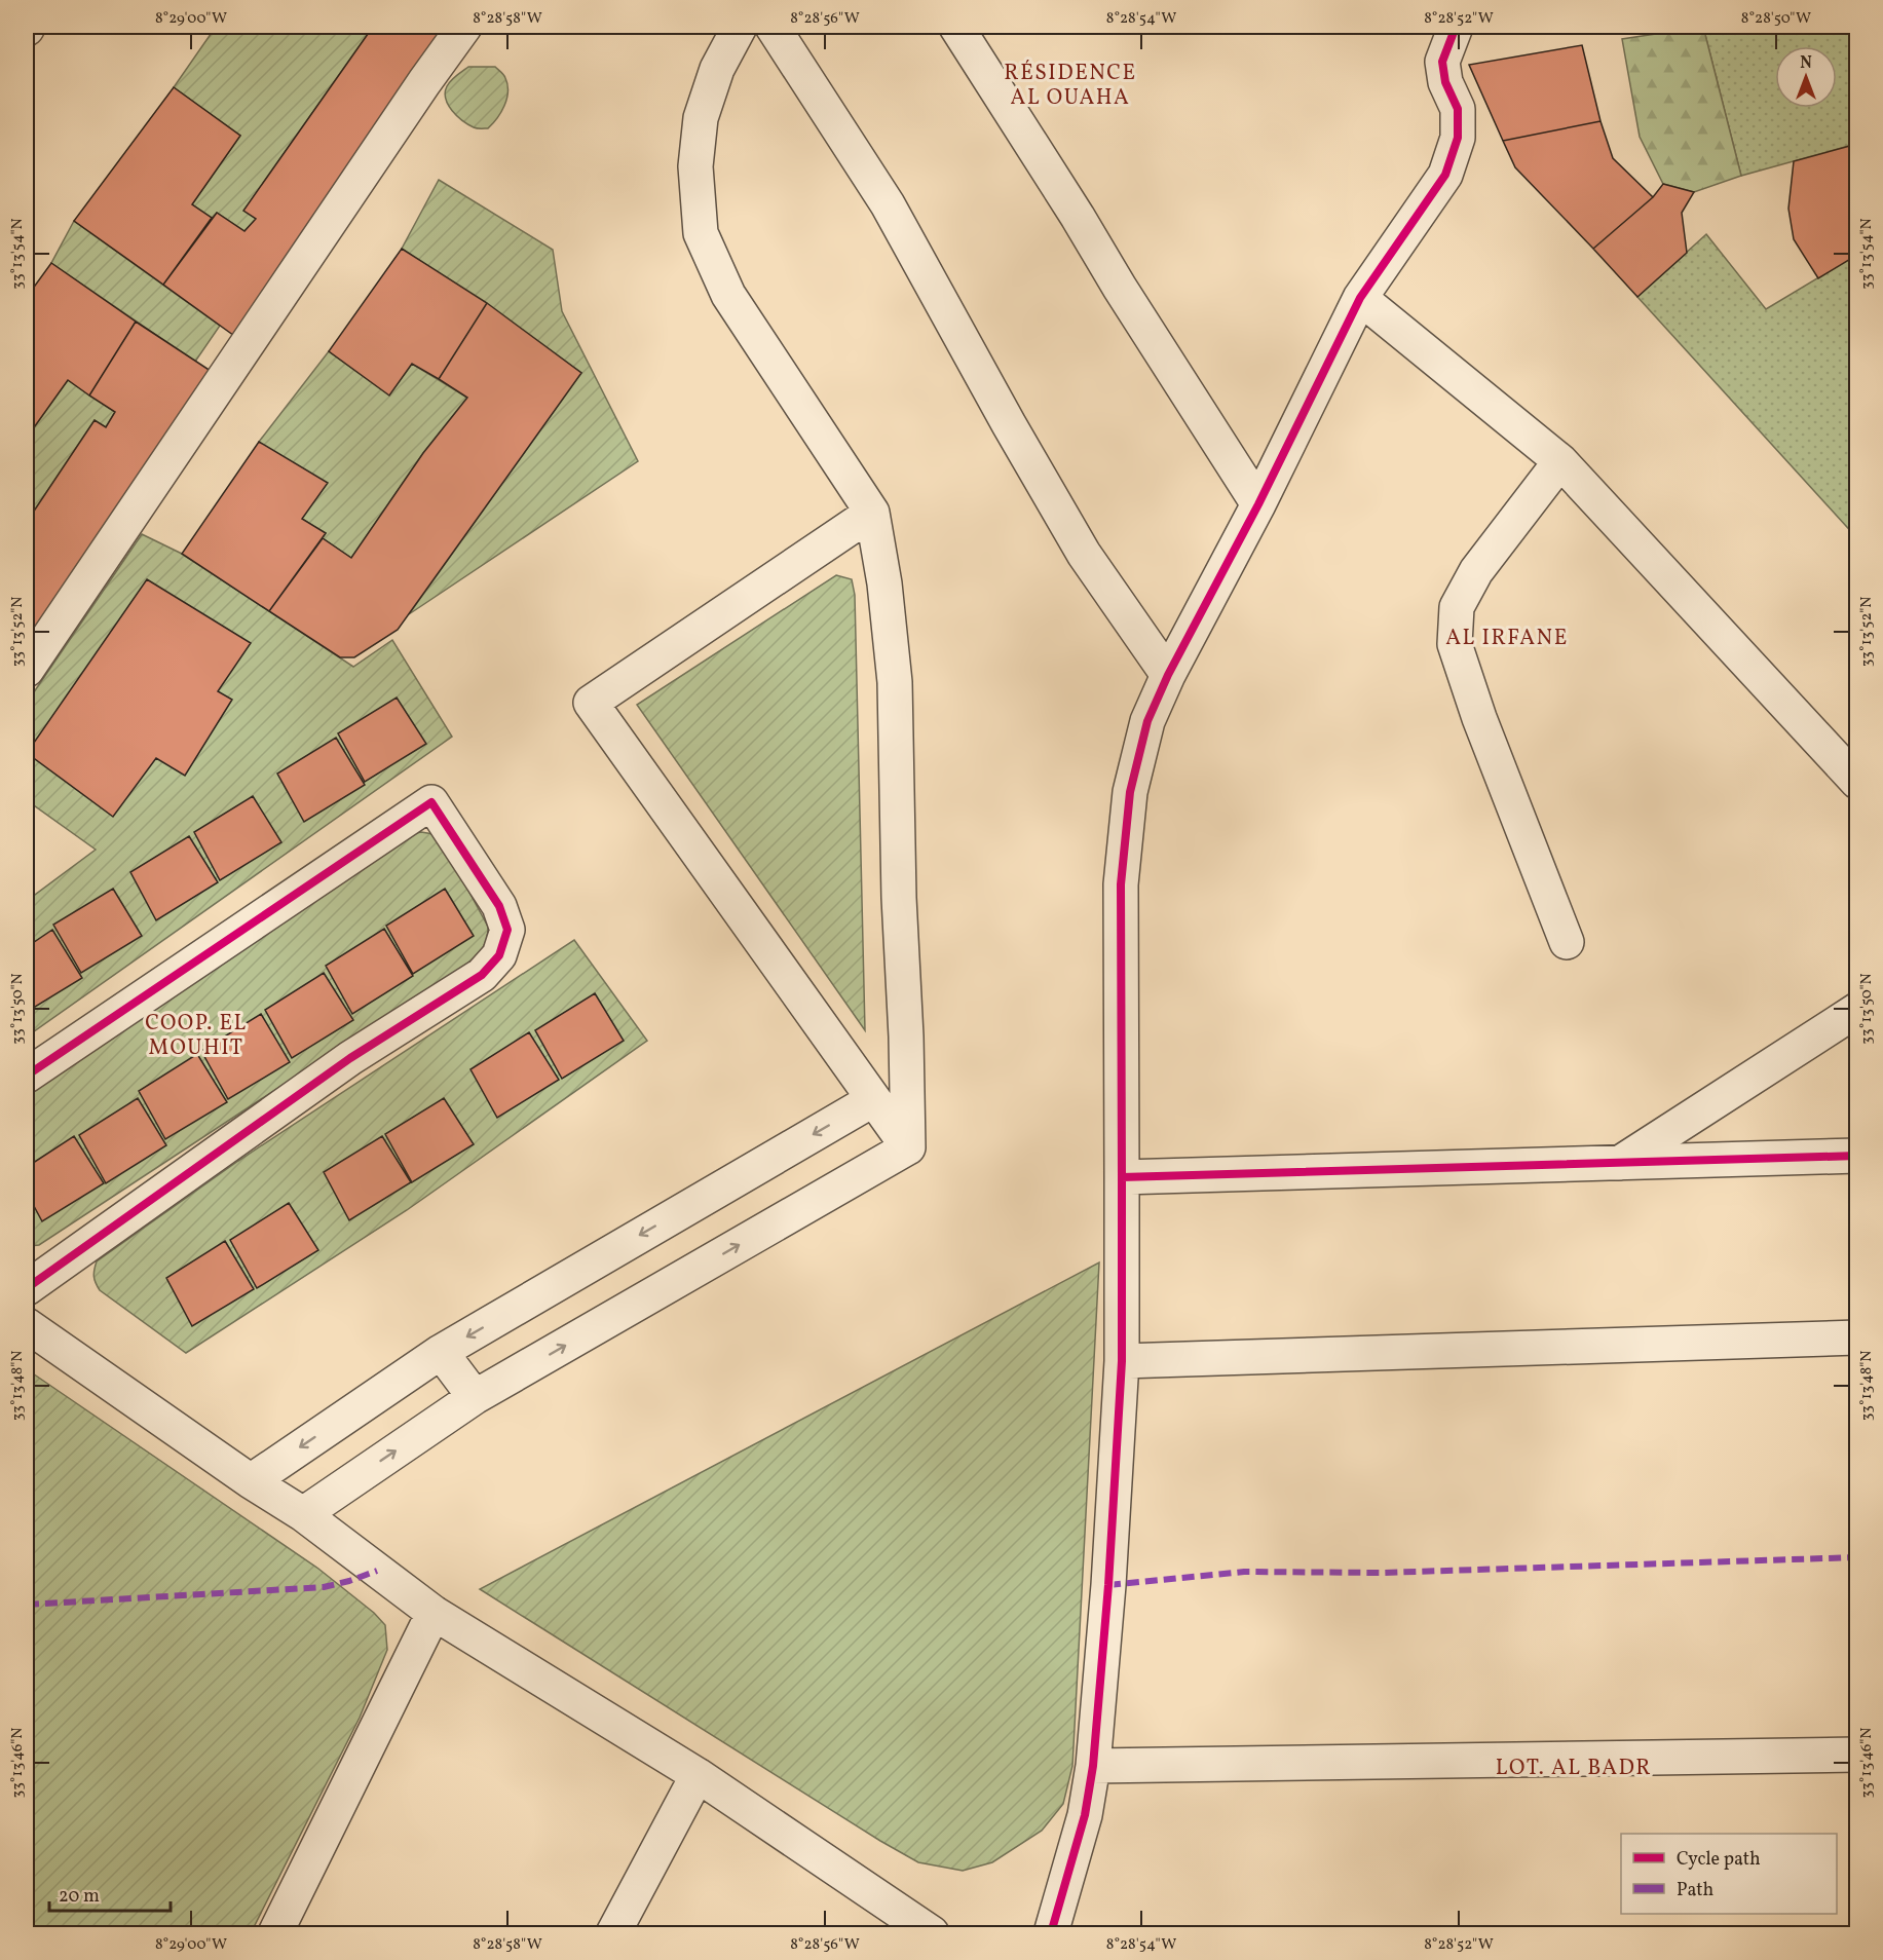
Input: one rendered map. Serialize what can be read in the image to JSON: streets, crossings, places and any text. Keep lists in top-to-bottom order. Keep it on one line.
{"districts":["RÉSIDENCE AL OUAHA","AL IRFANE","COOP. EL MOUHIT","LOT. AL BADR"],"legend":["Cycle path","Path"],"scale_bar":"20 m","north":"top","coordinates":["8°29'00\"W","8°28'58\"W","8°28'56\"W","8°28'54\"W","8°28'52\"W","8°28'50\"W","33°13'54\"N","33°13'52\"N","33°13'50\"N","33°13'48\"N","33°13'46\"N"]}
